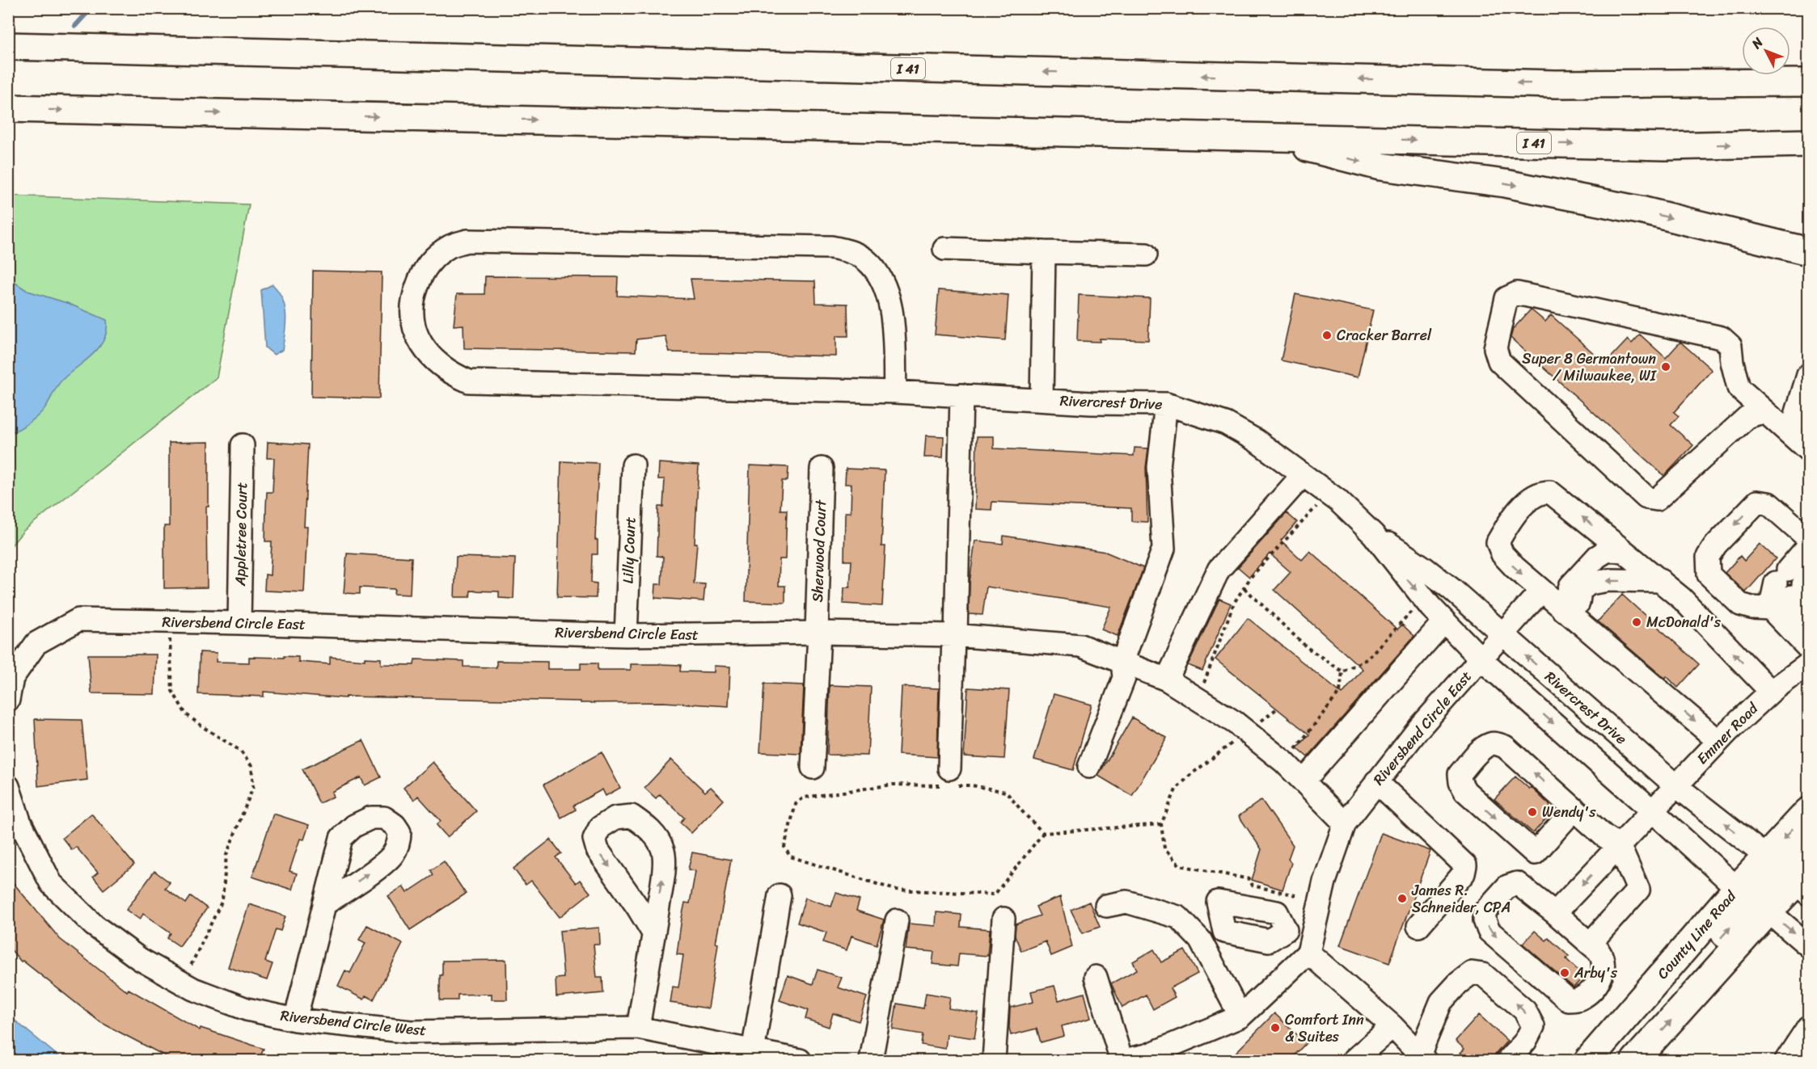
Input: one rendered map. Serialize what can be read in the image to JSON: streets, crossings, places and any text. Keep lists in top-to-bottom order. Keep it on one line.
{"streets":{"main road":["I 41","County Line Road"],"street":["Rivercrest Drive","Appletree Court","Lilly Court","Sherwood Court","Riversbend Circle East","Emmer Road","Riversbend Circle West"]},"crossings":[["Rivercrest Drive","Riversbend Circle East"],["Rivercrest Drive","Emmer Road"],["Rivercrest Drive","County Line Road"],["Appletree Court","Riversbend Circle East"],["Lilly Court","Riversbend Circle East"],["Sherwood Court","Riversbend Circle East"]],"places":["Cracker Barrel","Super 8 Germantown / Milwaukee, WI","McDonald's","Wendy's","James R. Schneider, CPA","Arby's","Comfort Inn & Suites"],"north":"top left"}
